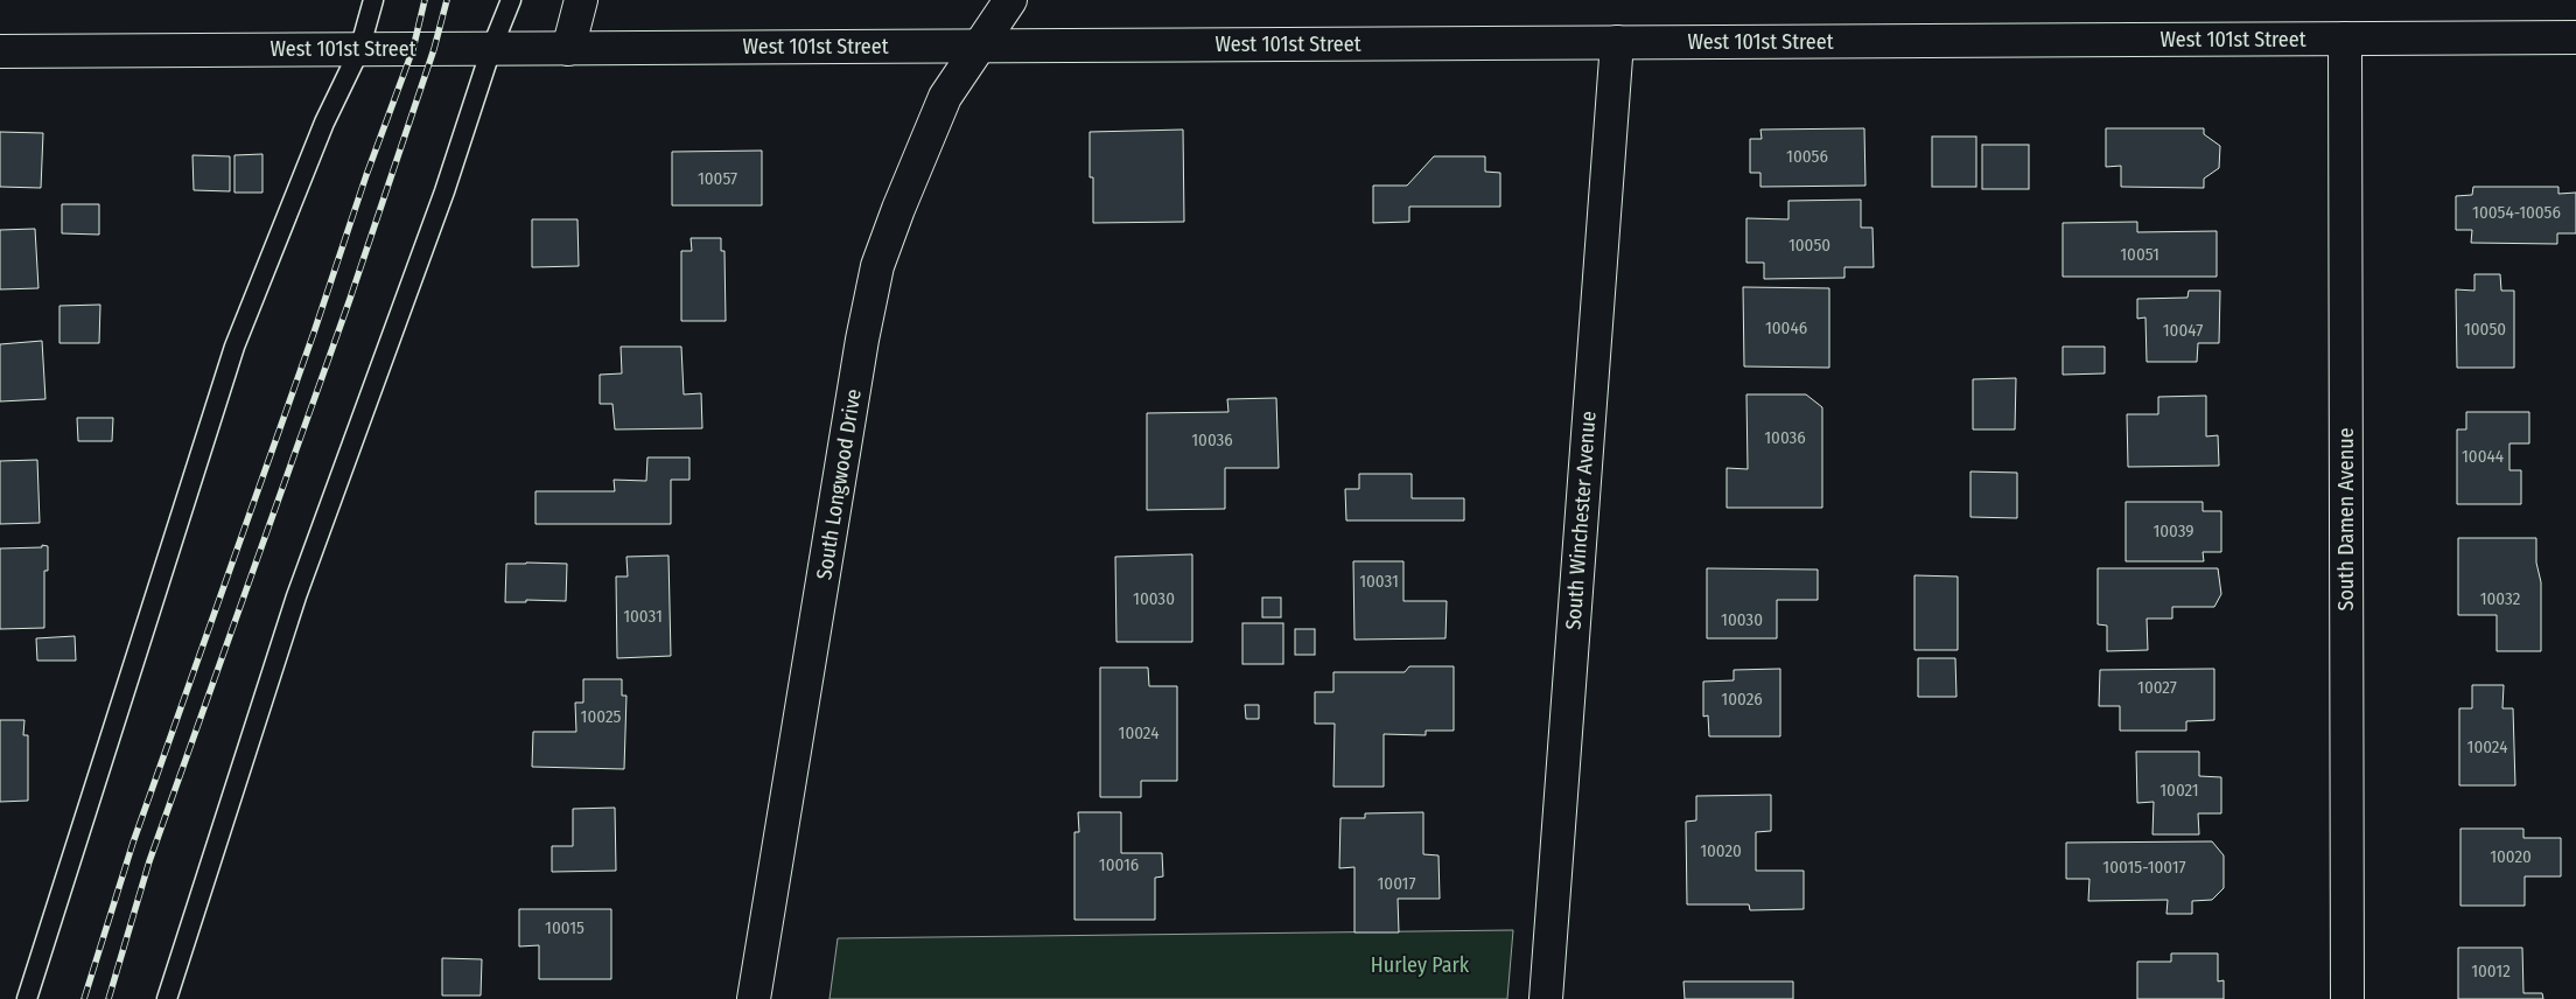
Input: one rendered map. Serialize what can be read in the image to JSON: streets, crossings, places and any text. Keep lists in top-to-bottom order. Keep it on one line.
{"streets":{"street":["West 101st Street","South Longwood Drive","South Damen Avenue","South Winchester Avenue"]},"crossings":[["West 101st Street","South Longwood Drive"],["West 101st Street","South Damen Avenue"],["West 101st Street","South Winchester Avenue"]],"parks":["Hurley Park"],"house_numbers":["10056","10057","10054-10056","10050","10051","10046","10050","10047","10036","10036","10044","10039","10031","10030","10032","10031","10030","10027","10026","10025","10024","10024","10021","10020","10020","10016","10015-10017","10017","10015","10012"]}
